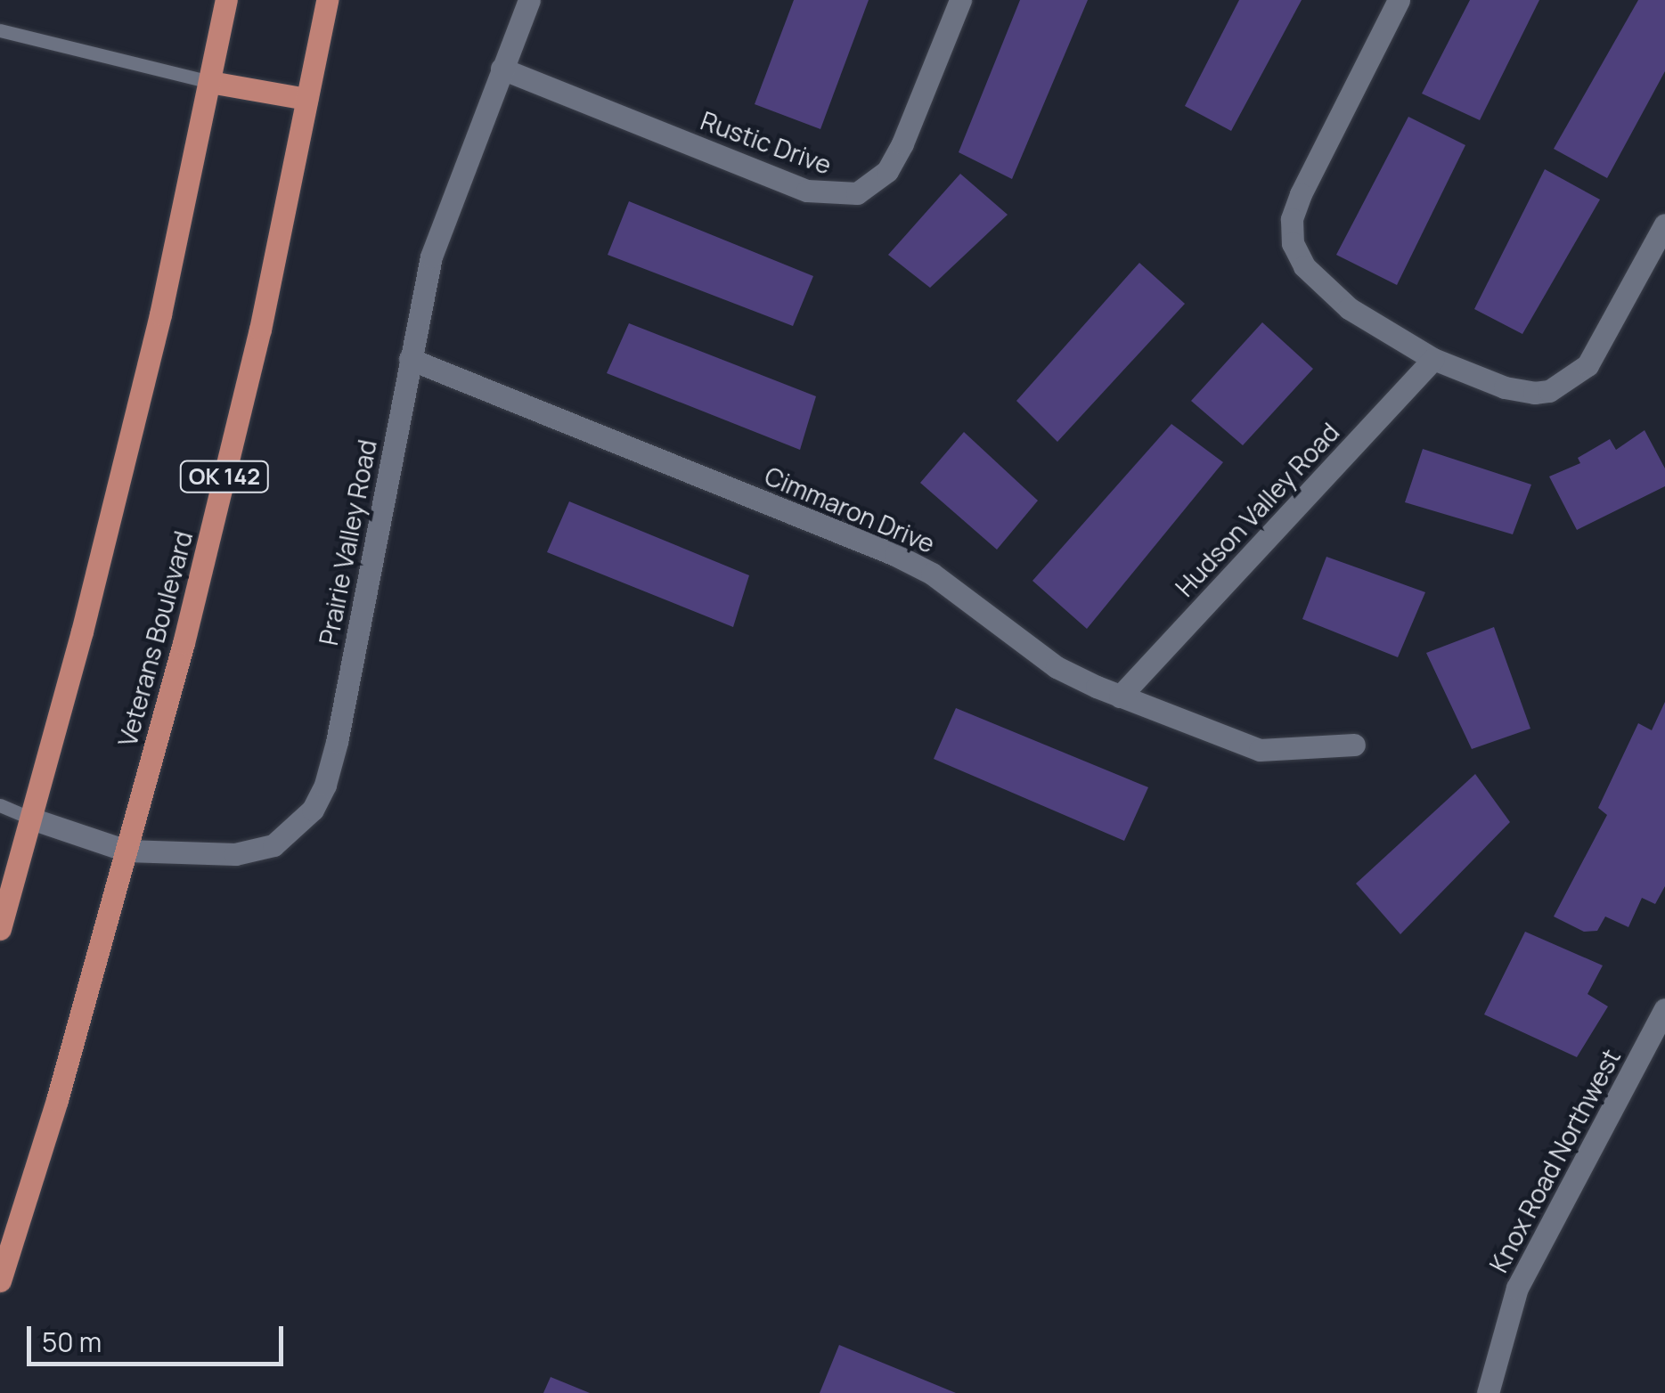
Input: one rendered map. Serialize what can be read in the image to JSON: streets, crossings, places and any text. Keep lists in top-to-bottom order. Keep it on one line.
{"streets":{"main road":["OK 142","Veterans Boulevard"],"street":["Rustic Drive","Cimmaron Drive","Hudson Valley Road","Prairie Valley Road","Knox Road Northwest"]},"crossings":[["Rustic Drive","Prairie Valley Road"],["Cimmaron Drive","Hudson Valley Road"],["Cimmaron Drive","Prairie Valley Road"],["Prairie Valley Road","Veterans Boulevard"]],"scale_bar":"50 m"}
